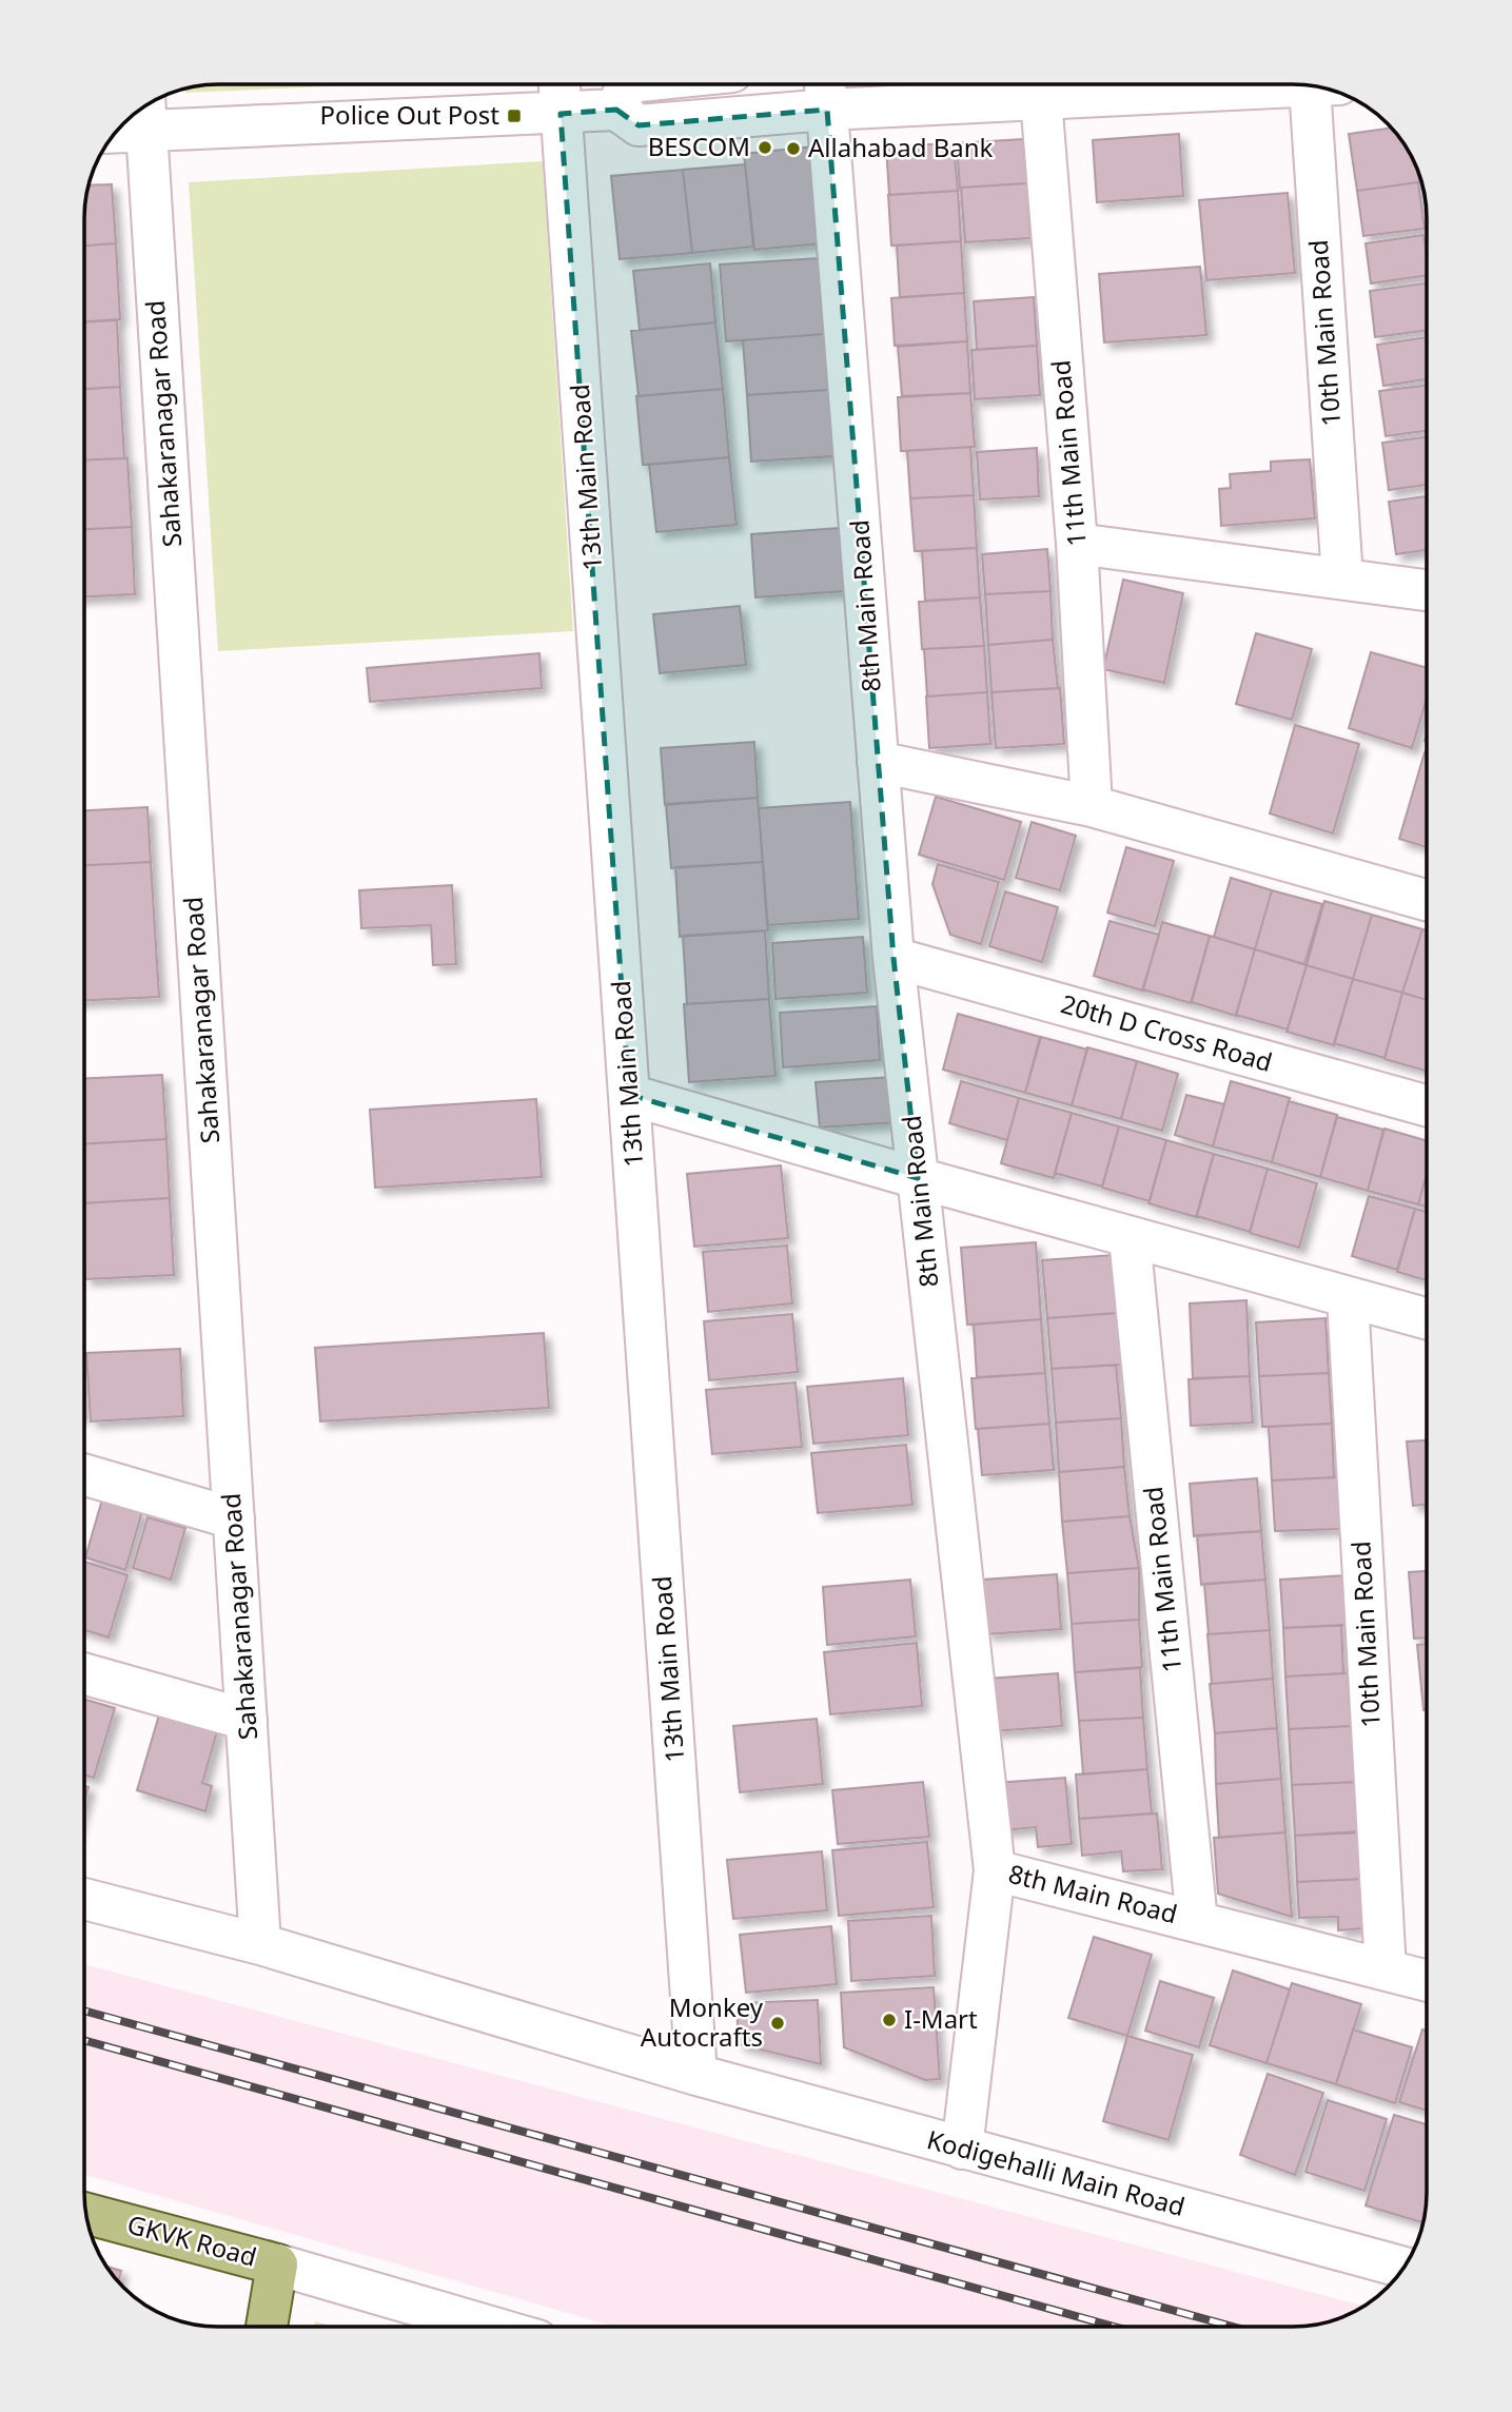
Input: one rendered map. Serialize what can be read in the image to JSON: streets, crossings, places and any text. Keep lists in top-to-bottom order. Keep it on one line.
{"streets":{"main road":["GKVK Road"],"street":["10th Main Road","Sahakaranagar Road","11th Main Road","13th Main Road","8th Main Road","20th D Cross Road","Kodigehalli Main Road"]},"crossings":[["10th Main Road","8th Main Road"],["Sahakaranagar Road","Kodigehalli Main Road"],["11th Main Road","8th Main Road"],["13th Main Road","Kodigehalli Main Road"],["8th Main Road","20th D Cross Road"]],"places":{"transit":["Police Out Post"],"other":["BESCOM","Allahabad Bank","I-Mart","Monkey Autocrafts"]}}
